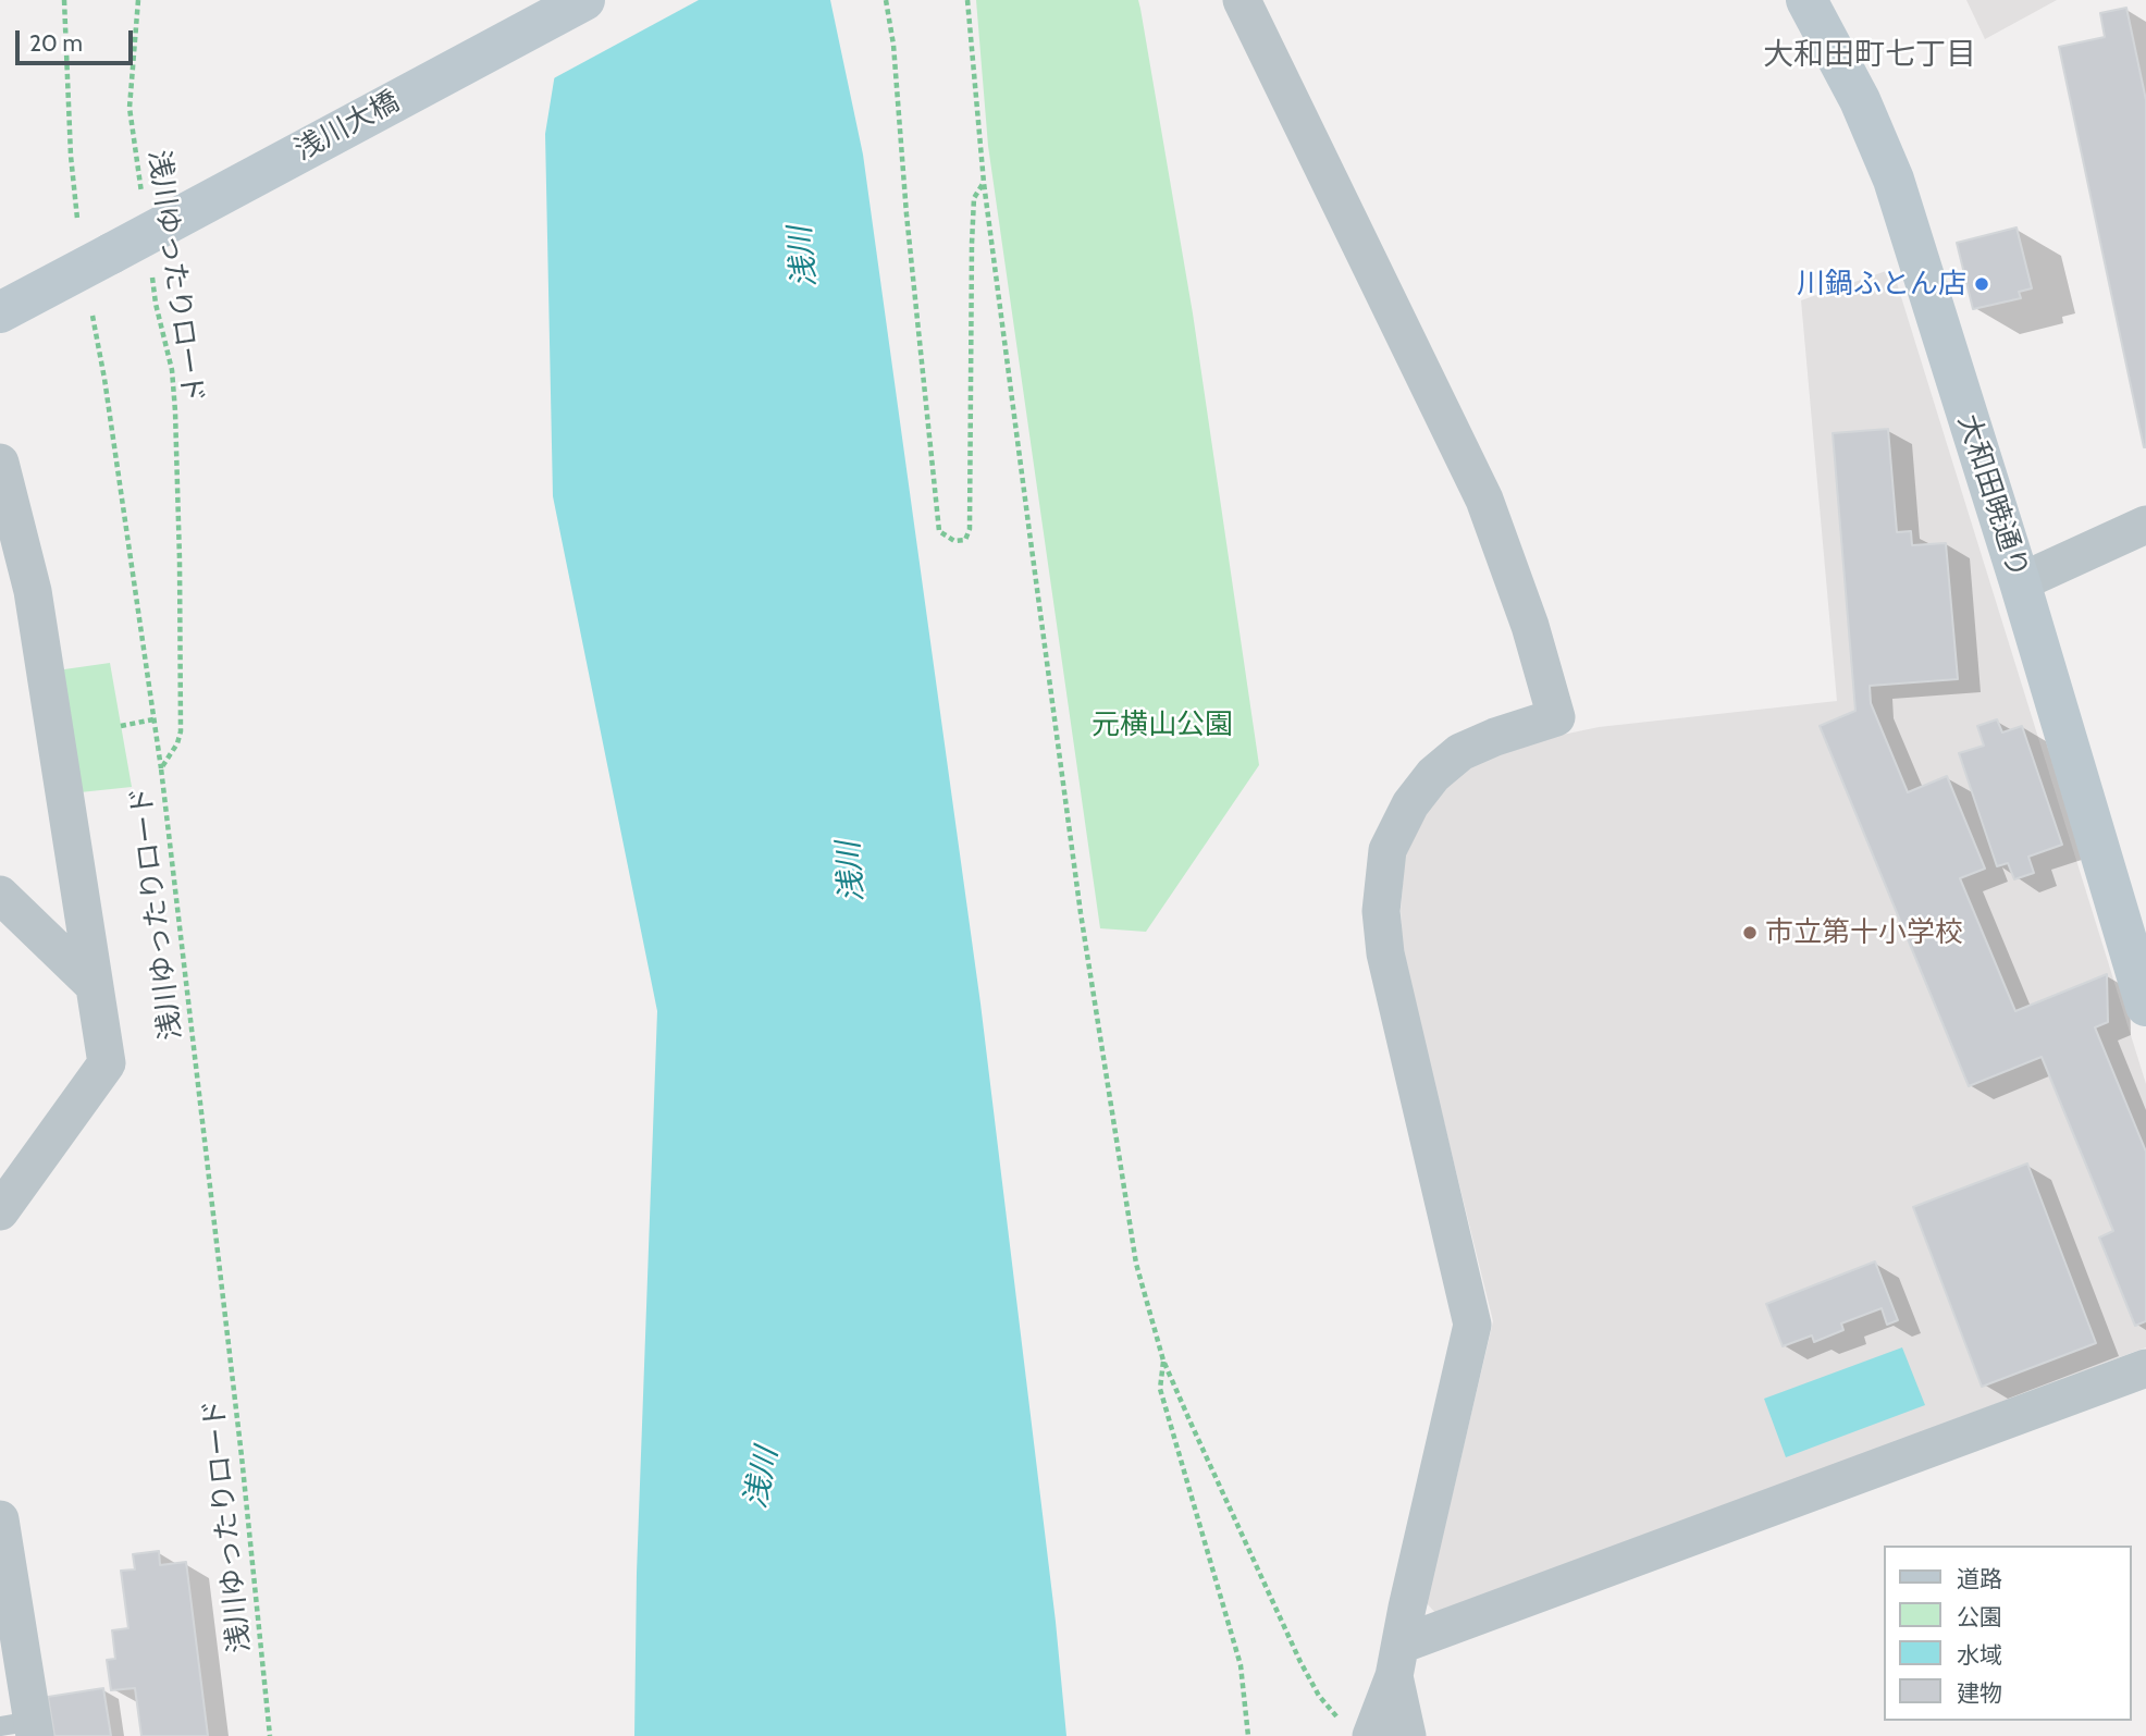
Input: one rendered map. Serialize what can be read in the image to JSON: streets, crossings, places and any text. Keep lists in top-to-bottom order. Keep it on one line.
{"streets":{"street":["浅川大橋","大和田暁通り"],"path":["浅川ゆったりロード"]},"districts":["大和田町七丁目"],"water":["浅川"],"parks":["元横山公園"],"places":["川鍋ふとん店","市立第十小学校"],"legend":["道路","公園","水域","建物"],"scale_bar":"20 m"}
